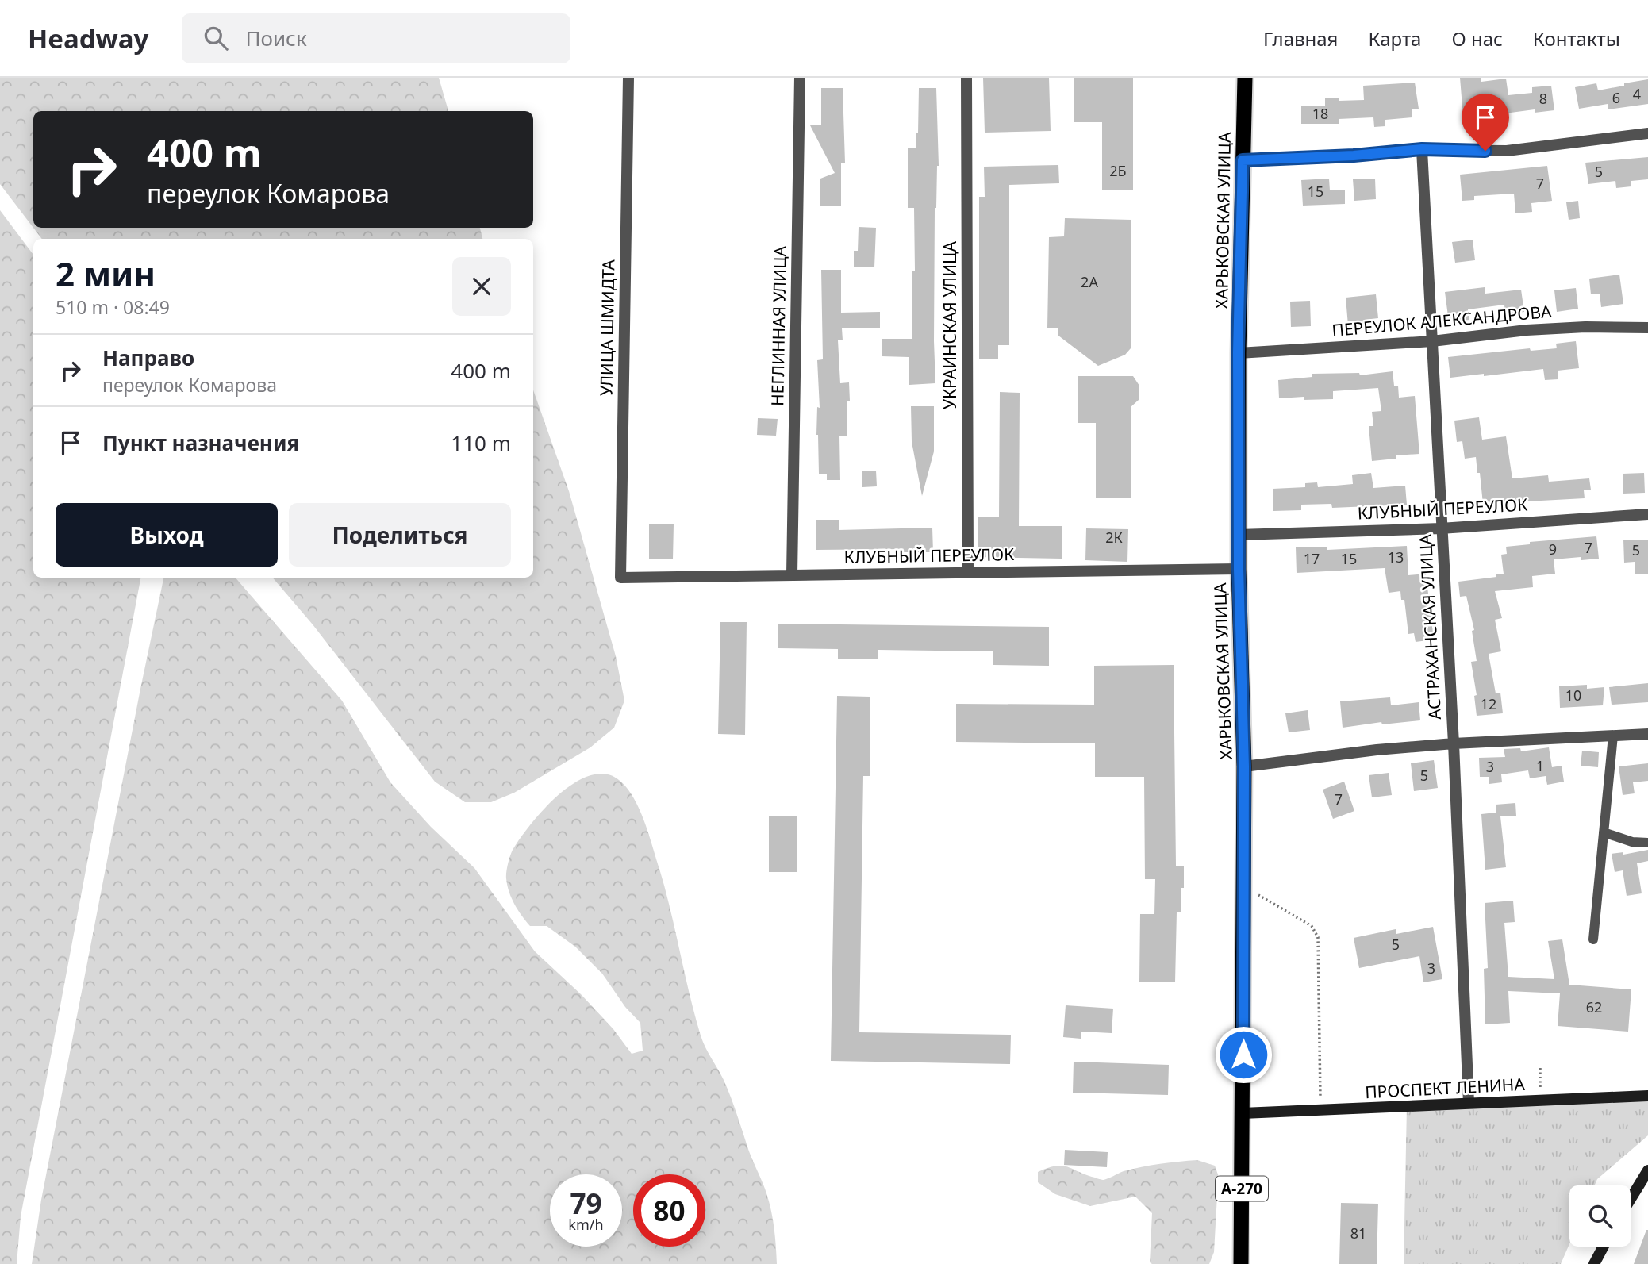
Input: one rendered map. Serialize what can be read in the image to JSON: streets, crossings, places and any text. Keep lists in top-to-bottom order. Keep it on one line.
{"streets":{"highway":["ХАРЬКОВСКАЯ УЛИЦА","А-270"],"main road":["ПРОСПЕКТ ЛЕНИНА"],"street":["ПЕРЕУЛОК АЛЕКСАНДРОВА","УКРАИНСКАЯ УЛИЦА","НЕГЛИННАЯ УЛИЦА","УЛИЦА ШМИДТА","КЛУБНЫЙ ПЕРЕУЛОК","АСТРАХАНСКАЯ УЛИЦА"]},"crossings":[["ХАРЬКОВСКАЯ УЛИЦА","ПЕРЕУЛОК АЛЕКСАНДРОВА"],["ХАРЬКОВСКАЯ УЛИЦА","КЛУБНЫЙ ПЕРЕУЛОК"],["ХАРЬКОВСКАЯ УЛИЦА","ПРОСПЕКТ ЛЕНИНА"],["ПЕРЕУЛОК АЛЕКСАНДРОВА","АСТРАХАНСКАЯ УЛИЦА"],["УКРАИНСКАЯ УЛИЦА","КЛУБНЫЙ ПЕРЕУЛОК"],["НЕГЛИННАЯ УЛИЦА","КЛУБНЫЙ ПЕРЕУЛОК"],["УЛИЦА ШМИДТА","КЛУБНЫЙ ПЕРЕУЛОК"],["КЛУБНЫЙ ПЕРЕУЛОК","АСТРАХАНСКАЯ УЛИЦА"],["АСТРАХАНСКАЯ УЛИЦА","ПРОСПЕКТ ЛЕНИНА"]],"house_numbers":["4","6","8","18","2Б","5","7","15","2А","2К","7","9","5","13","17","15","10","12","1","3","5","7","5","3","62","81"],"page":{"header":"Headway","search":"Поиск","nav":["Главная","Карта","О нас","Контакты"],"turn":["400 m","переулок Комарова"],"heading":["2 мин","510 m · 08:49"],"list":[{"name":"Направо","note":"переулок Комарова","value":"400 m"},{"name":"Пункт назначения","value":"110 m"}],"buttons":["Выход","Поделиться"],"speed":"79 km/h","limit":"80"}}
